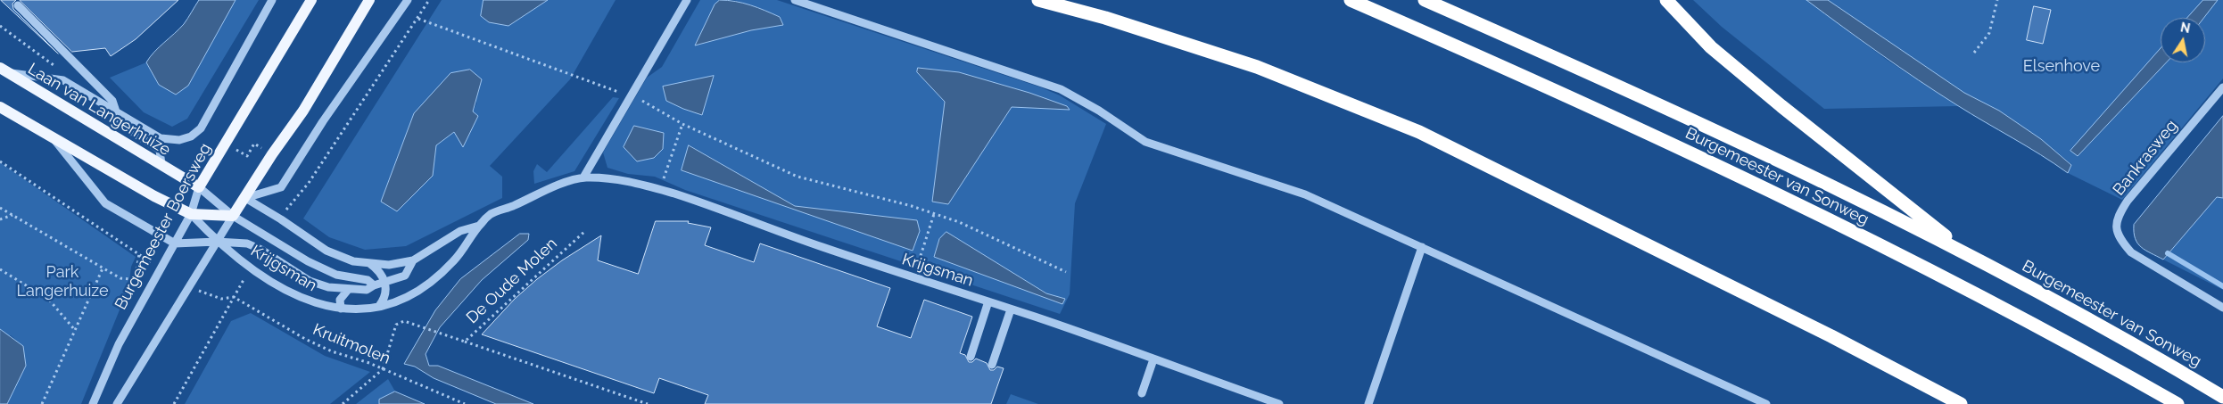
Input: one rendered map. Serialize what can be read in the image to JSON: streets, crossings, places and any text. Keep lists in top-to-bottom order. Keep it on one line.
{"streets":{"highway":["Burgemeester van Sonweg"],"main road":["Laan van Langerhuize","Burgemeester Boersweg"],"street":["Bankrasweg","Krijgsman"],"path":["De Oude Molen","Kruitmolen"]},"crossings":[["Laan van Langerhuize","Burgemeester Boersweg"],["Laan van Langerhuize","Krijgsman"],["Burgemeester Boersweg","Krijgsman"],["De Oude Molen","Kruitmolen"]],"parks":["Elsenhove","Park Langerhuize"],"north":"top"}
